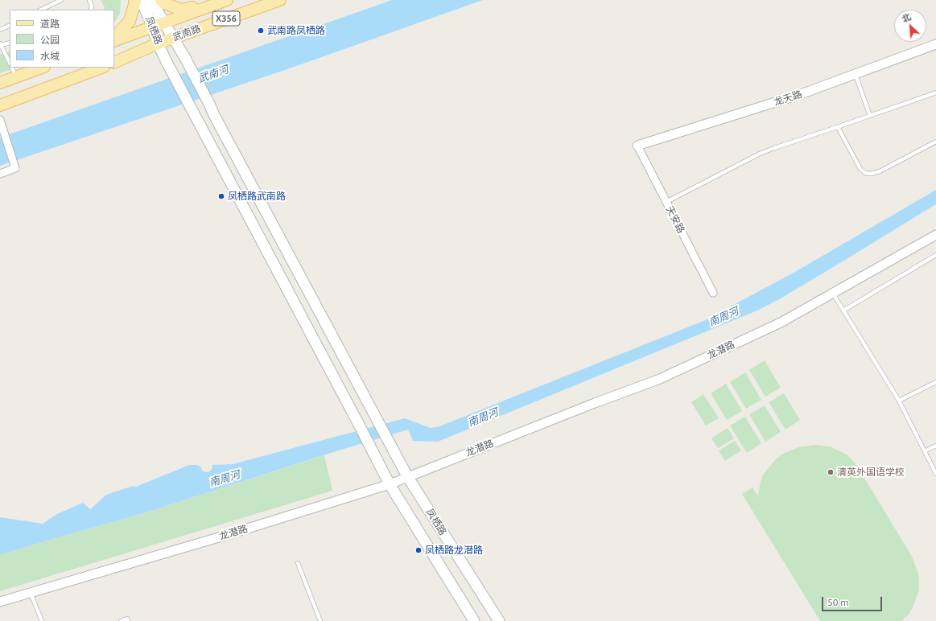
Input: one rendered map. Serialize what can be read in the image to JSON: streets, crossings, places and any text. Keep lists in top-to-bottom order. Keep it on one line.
{"streets":{"main road":["X356","凤栖路","武南路"],"street":["龙天路","天安路","龙潜路"]},"crossings":[["凤栖路","武南路"],["凤栖路","龙潜路"],["龙天路","天安路"]],"water":["武南河","南周河"],"places":["武南路凤栖路","凤栖路武南路","清英外国语学校","凤栖路龙潜路"],"legend":["道路","公园","水域"],"scale_bar":"50 m","north":"top left"}
